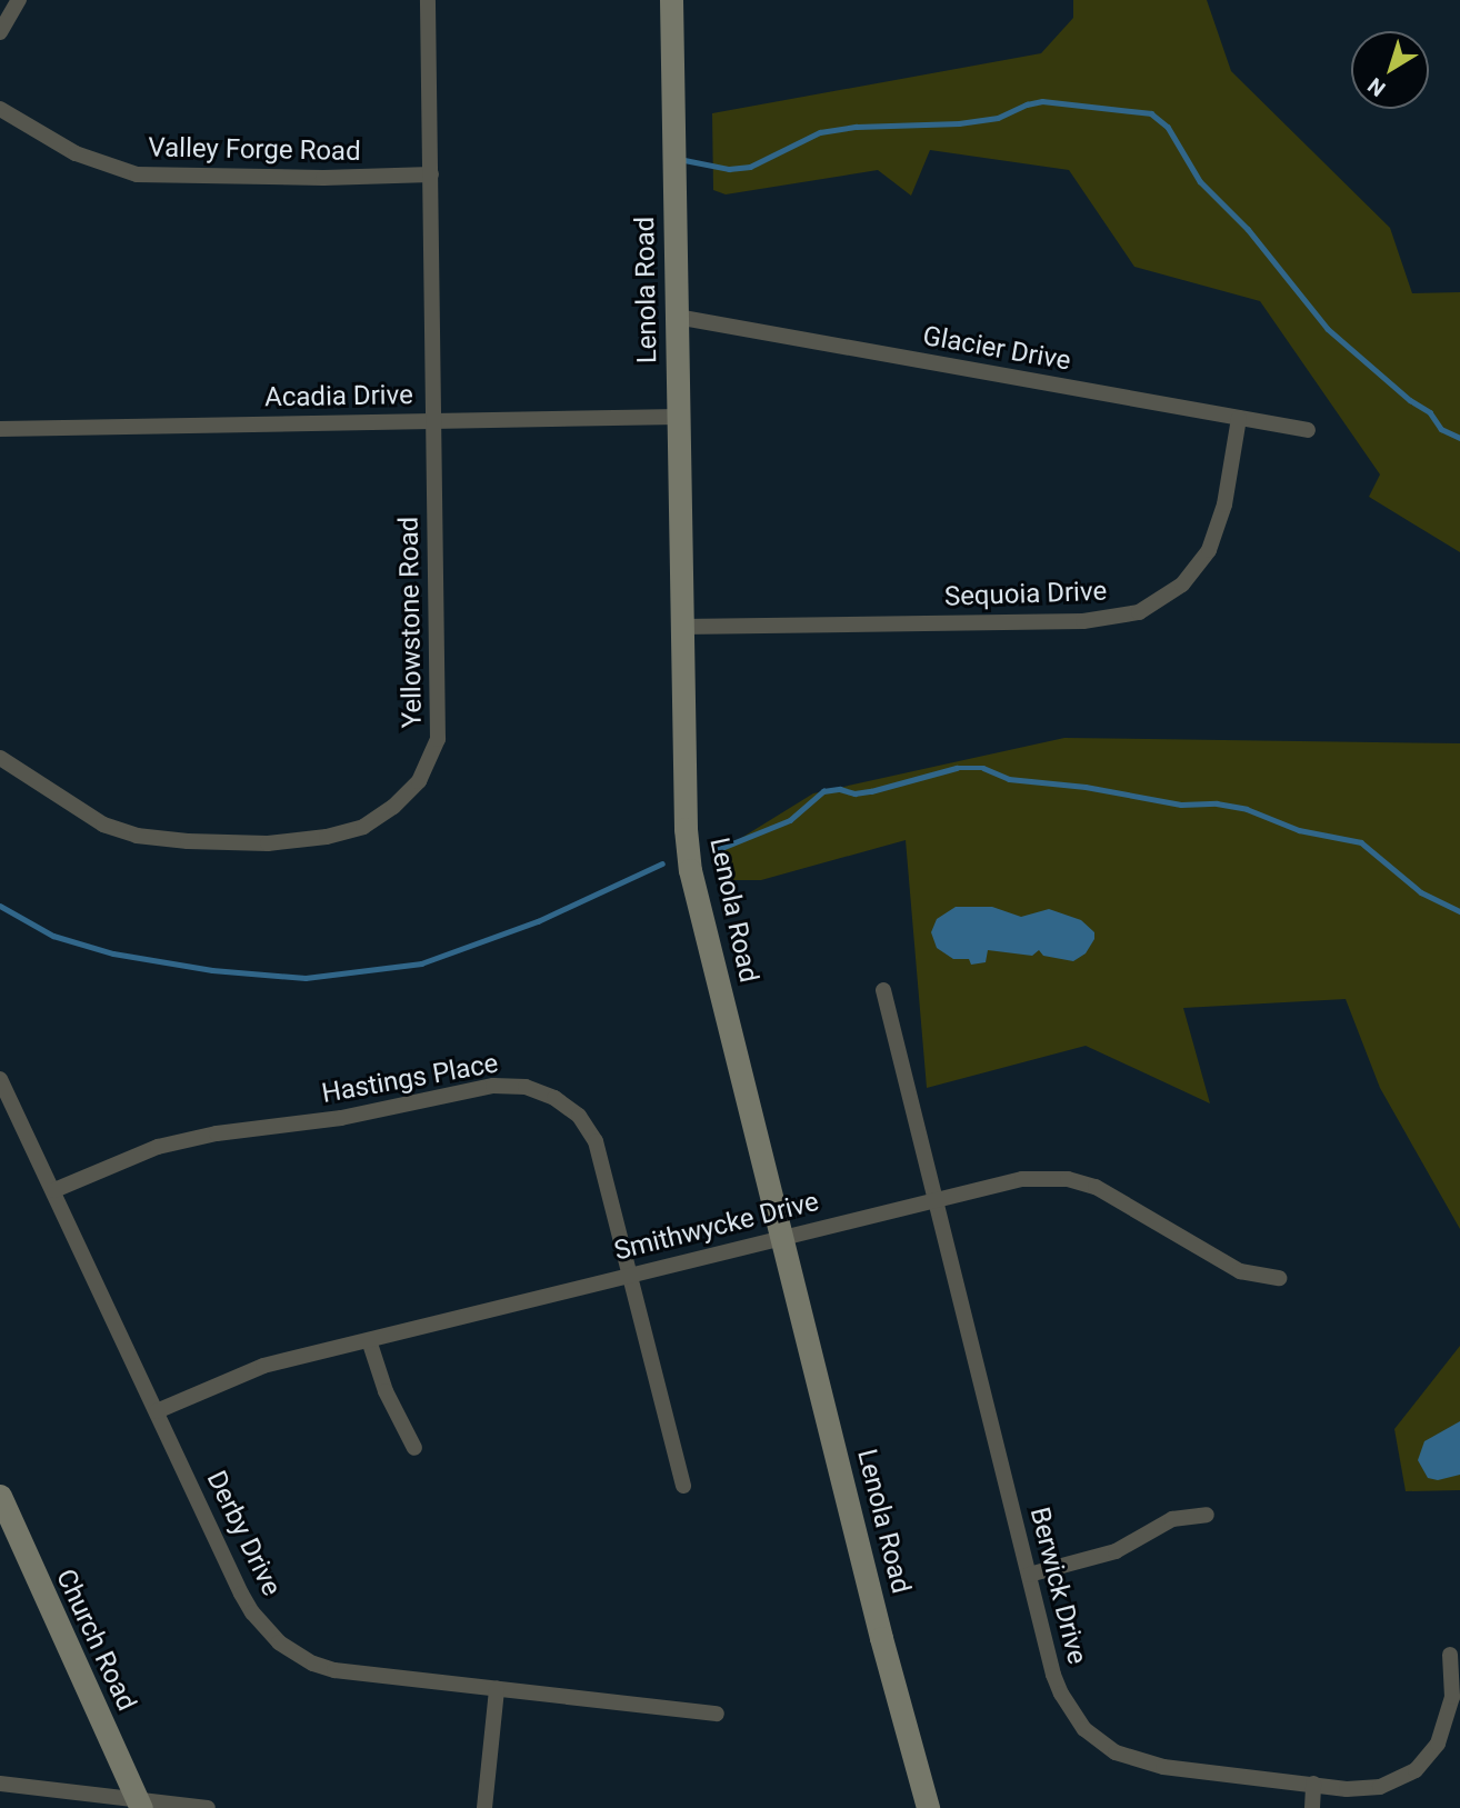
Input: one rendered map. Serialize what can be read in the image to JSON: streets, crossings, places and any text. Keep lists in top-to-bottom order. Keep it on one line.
{"streets":{"main road":["Lenola Road","Church Road"],"street":["Valley Forge Road","Glacier Drive","Acadia Drive","Sequoia Drive","Yellowstone Road","Hastings Place","Smithwycke Drive","Derby Drive","Berwick Drive"]},"crossings":[["Valley Forge Road","Yellowstone Road"],["Lenola Road","Glacier Drive"],["Lenola Road","Acadia Drive"],["Lenola Road","Sequoia Drive"],["Lenola Road","Smithwycke Drive"],["Glacier Drive","Sequoia Drive"],["Acadia Drive","Yellowstone Road"],["Hastings Place","Smithwycke Drive"],["Hastings Place","Derby Drive"],["Smithwycke Drive","Derby Drive"],["Smithwycke Drive","Berwick Drive"]],"north":"bottom left"}
